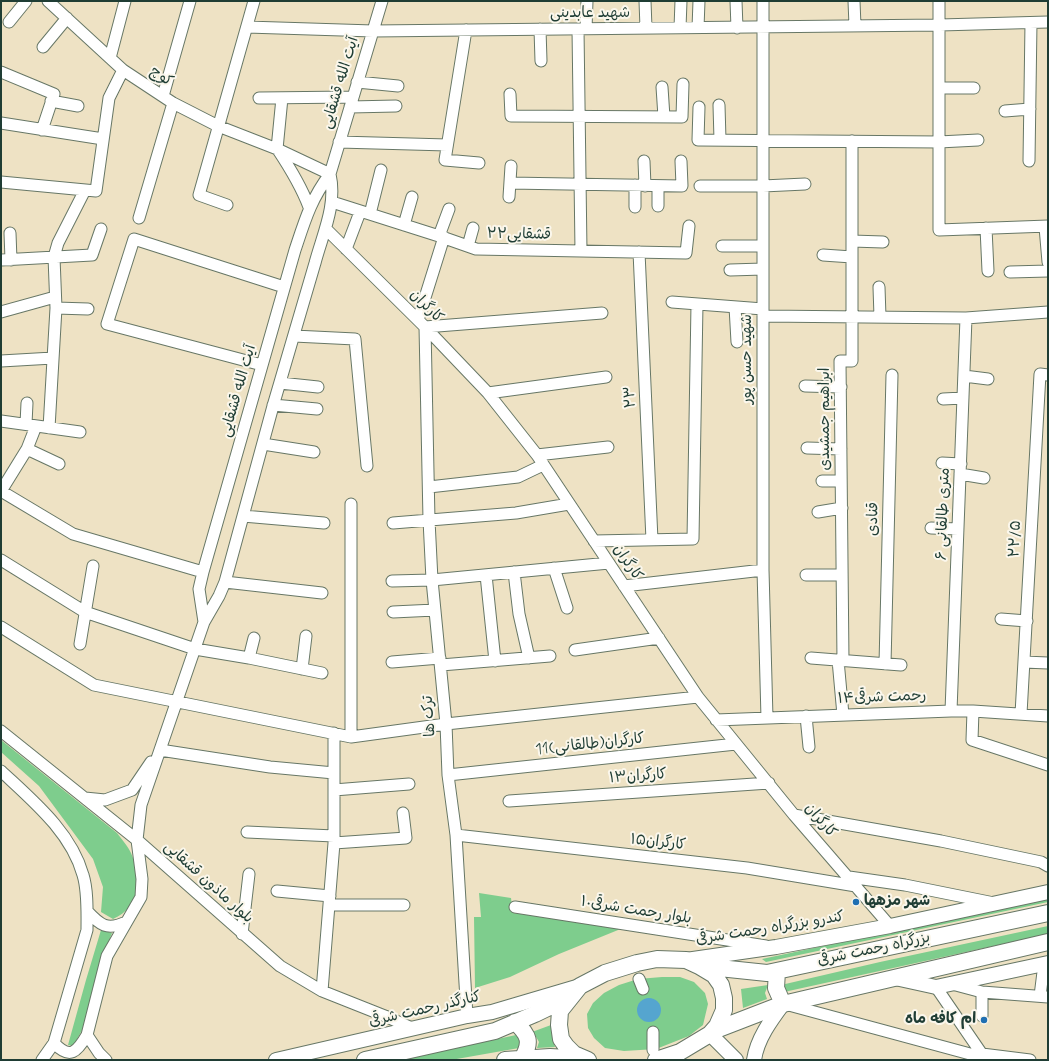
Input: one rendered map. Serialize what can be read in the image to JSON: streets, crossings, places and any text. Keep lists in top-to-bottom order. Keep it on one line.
{"streets":{"highway":["بزرگراه رحمت شرقی"],"main road":["کندرو بزرگراه رحمت شرقی","کنارگذر رحمت شرقی"],"street":["شهید عابدینی","کوچ","آیت الله قشقایی","۲۲قشقایی","کارگران","شهید حسن پور","۲۳","ابراهیم جمشیدی","۶ متری طالقانی","قنادی","۲۲/۵","۱۴رحمت شرقی","ترک ها","11کارگران(طالقانی)","کارگران۱۳","۱۵کارگران","بلوار ماذون قشقایی","۱۰بلوار رحمت شرقی"]},"crossings":[["شهید عابدینی","آیت الله قشقایی"],["شهید عابدینی","شهید حسن پور"],["کوچ","آیت الله قشقایی"],["آیت الله قشقایی","۲۲قشقایی"],["آیت الله قشقایی","کارگران"],["آیت الله قشقایی","بلوار ماذون قشقایی"],["۲۲قشقایی","۲۳"],["۲۲قشقایی","ترک ها"],["کارگران","۱۴رحمت شرقی"],["کارگران","ترک ها"],["کارگران","11کارگران(طالقانی)"],["کارگران","کارگران۱۳"],["کارگران","۱۵کارگران"],["کارگران","کندرو بزرگراه رحمت شرقی"],["شهید حسن پور","۱۴رحمت شرقی"],["ابراهیم جمشیدی","۱۴رحمت شرقی"],["۶ متری طالقانی","۱۴رحمت شرقی"],["۲۲/۵","۱۴رحمت شرقی"],["ترک ها","11کارگران(طالقانی)"],["ترک ها","۱۵کارگران"],["ترک ها","کنارگذر رحمت شرقی"],["بلوار ماذون قشقایی","کنارگذر رحمت شرقی"],["۱۰بلوار رحمت شرقی","کندرو بزرگراه رحمت شرقی"],["کندرو بزرگراه رحمت شرقی","بزرگراه رحمت شرقی"],["بزرگراه رحمت شرقی","کنارگذر رحمت شرقی"]],"places":["شهر مزهها","ام کافه ماه"]}
